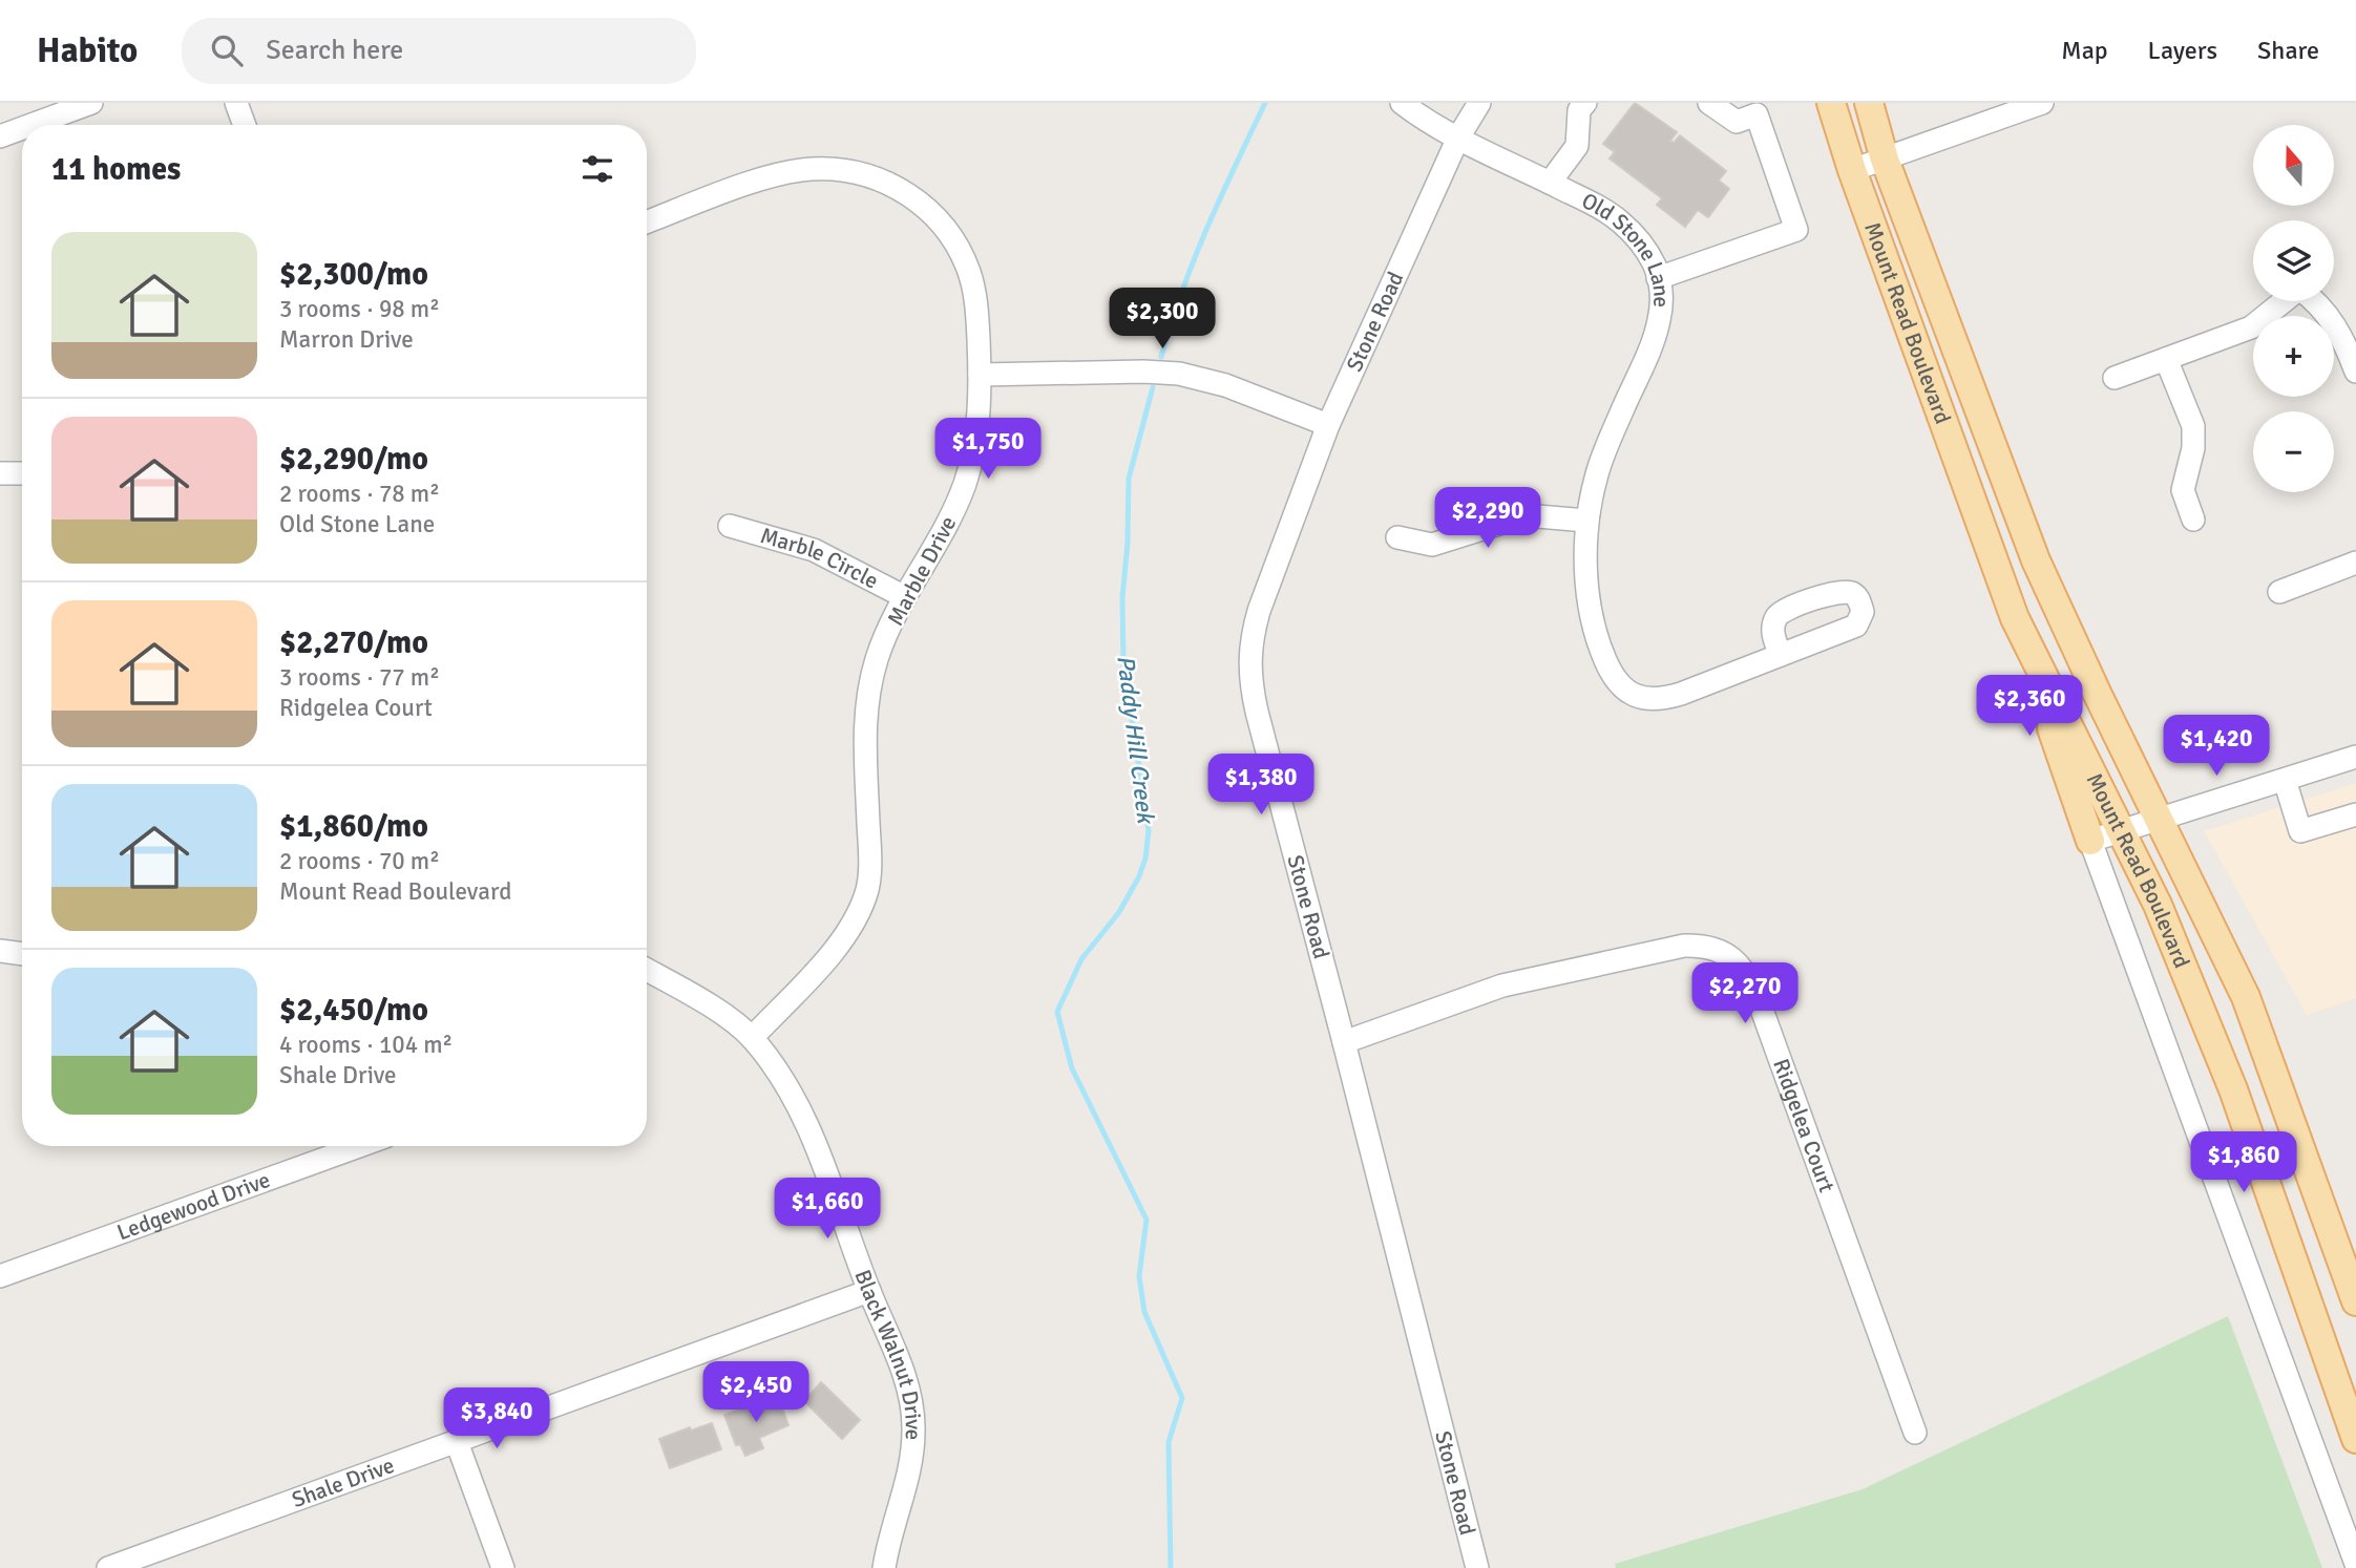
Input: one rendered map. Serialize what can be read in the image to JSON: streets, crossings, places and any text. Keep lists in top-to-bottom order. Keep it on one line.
{"streets":{"main road":["Mount Read Boulevard"],"street":["Old Stone Lane","Stone Road","Marble Circle","Marble Drive","Ridgelea Court","Ledgewood Drive","Black Walnut Drive","Shale Drive"]},"crossings":[["Old Stone Lane","Stone Road"],["Stone Road","Ridgelea Court"],["Marble Circle","Marble Drive"],["Marble Drive","Black Walnut Drive"],["Black Walnut Drive","Shale Drive"]],"water":["Paddy Hill Creek"],"north":"top","page":{"header":"Habito","search":"Search here","nav":["Map","Layers","Share"],"map_buttons":["+","−"],"heading":"11 homes","list":[{"name":"$2,300/mo","note":"3 rooms · 98 m² · Marron Drive"},{"name":"$2,290/mo","note":"2 rooms · 78 m² · Old Stone Lane"},{"name":"$2,270/mo","note":"3 rooms · 77 m² · Ridgelea Court"},{"name":"$1,860/mo","note":"2 rooms · 70 m² · Mount Read Boulevard"},{"name":"$2,450/mo","note":"4 rooms · 104 m² · Shale Drive"}],"price":["$2,300","$1,750","$2,290","$2,360","$1,420","$1,380","$2,270","$1,860","$1,660","$2,450","$3,840"]}}
